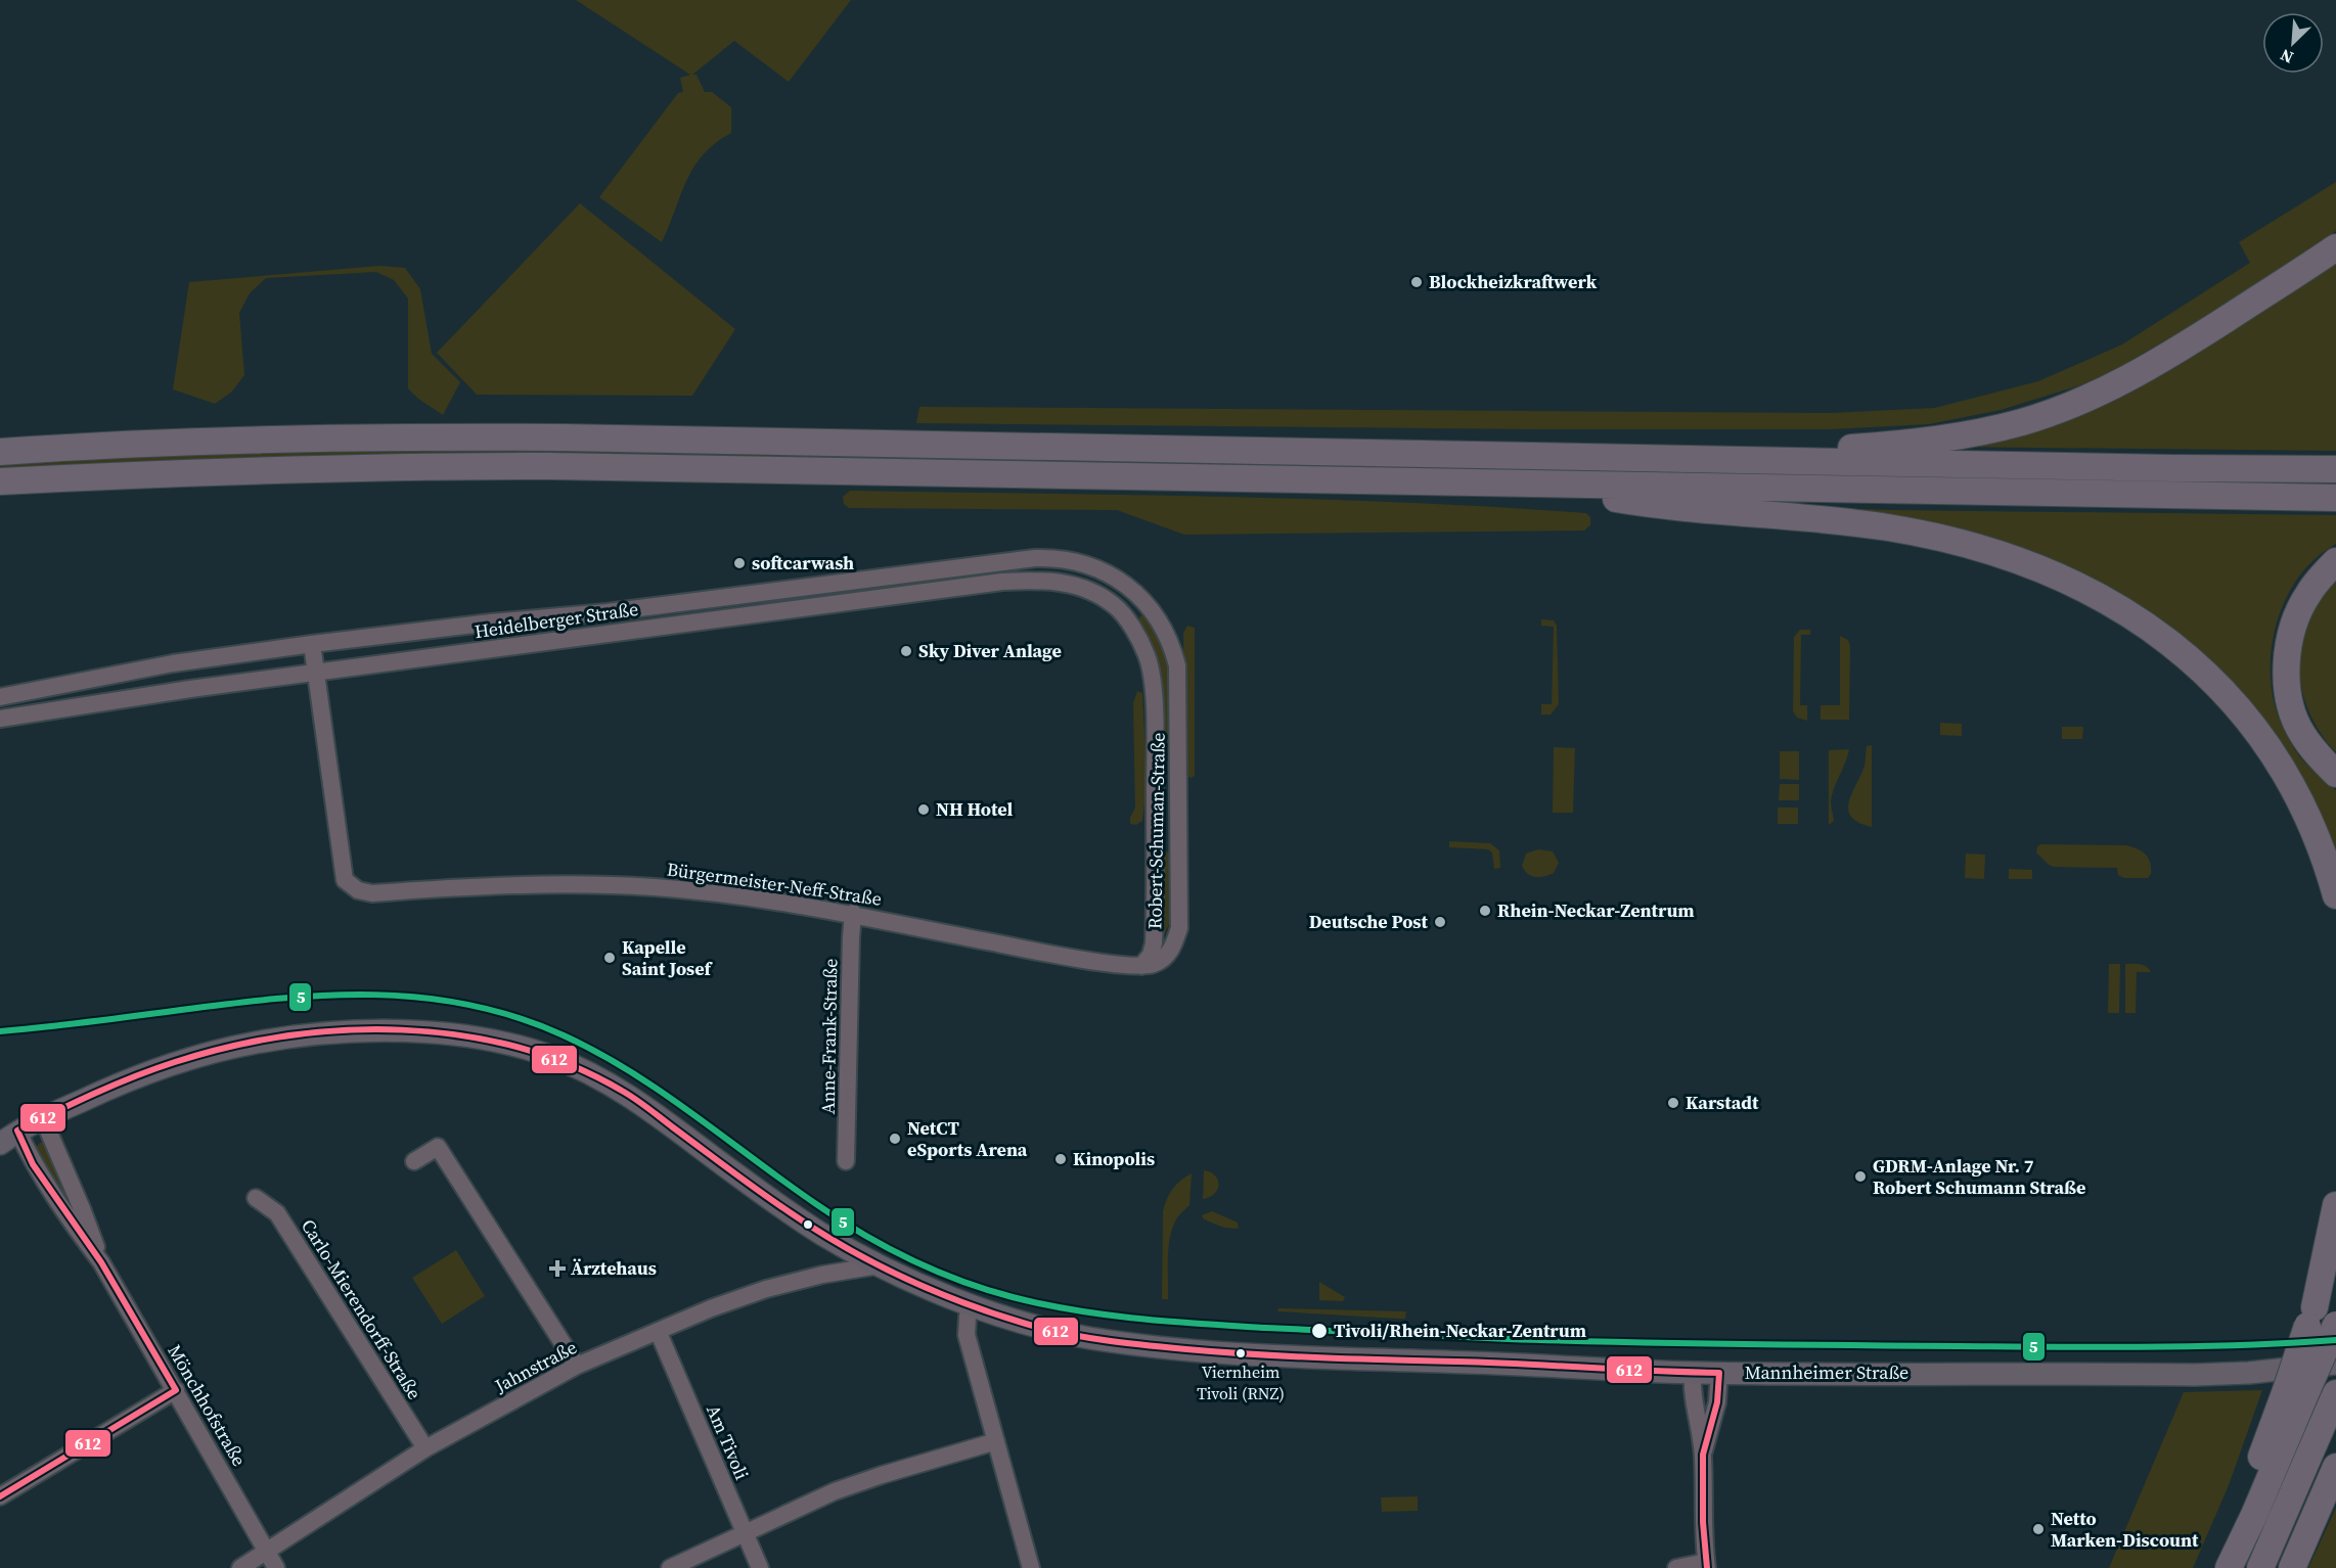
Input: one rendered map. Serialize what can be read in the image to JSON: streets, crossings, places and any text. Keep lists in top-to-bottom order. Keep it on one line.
{"streets":{"main road":["Mannheimer Straße"],"street":["Heidelberger Straße","Robert-Schuman-Straße","Bürgermeister-Neff-Straße","Anne-Frank-Straße","Carlo-Mierendorff-Straße","Jahnstraße","Mönchhofstraße","Am Tivoli"]},"crossings":[["Heidelberger Straße","Robert-Schuman-Straße"],["Heidelberger Straße","Bürgermeister-Neff-Straße"],["Robert-Schuman-Straße","Bürgermeister-Neff-Straße"],["Bürgermeister-Neff-Straße","Anne-Frank-Straße"],["Carlo-Mierendorff-Straße","Jahnstraße"],["Jahnstraße","Mannheimer Straße"],["Jahnstraße","Mönchhofstraße"],["Jahnstraße","Am Tivoli"],["Mannheimer Straße","Mönchhofstraße"]],"places":{"other":["Blockheizkraftwerk","softcarwash","Sky Diver Anlage","NH Hotel","Rhein-Neckar-Zentrum","Deutsche Post","Kapelle Saint Josef","Karstadt","NetCT eSports Arena","Kinopolis","GDRM-Anlage Nr. 7 Robert Schumann Straße","Tivoli/Rhein-Neckar-Zentrum","Viernheim Tivoli (RNZ)","Netto Marken-Discount"],"health":["Ärztehaus"]},"lines":["transit line 5","transit line 612"],"north":"bottom left"}
